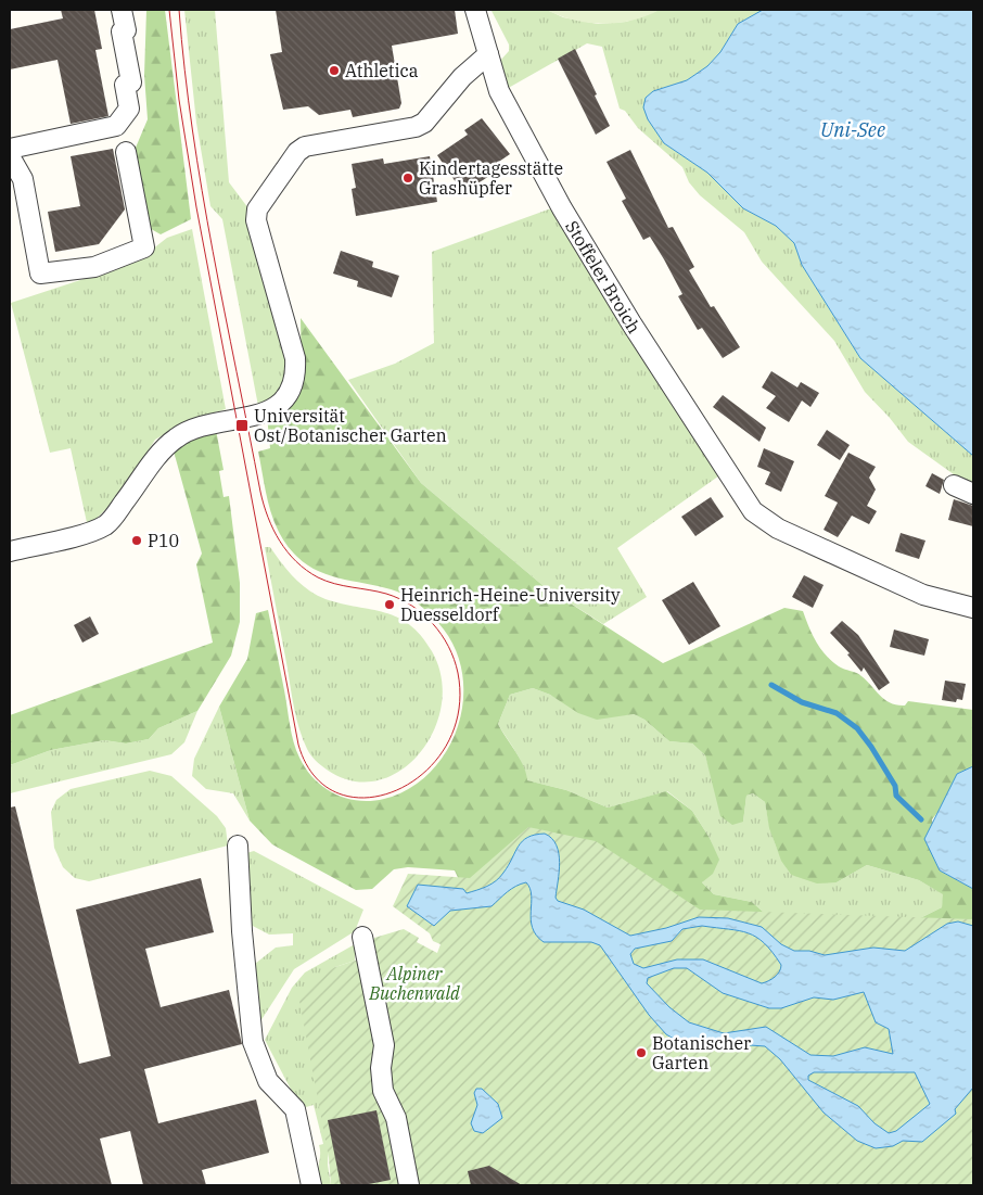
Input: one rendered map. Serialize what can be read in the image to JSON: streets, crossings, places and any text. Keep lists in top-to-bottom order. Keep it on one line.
{"streets":{"lane":["Stoffeler Broich"]},"water":["Uni-See"],"parks":["Alpiner Buchenwald"],"places":{"other":["Athletica","Kindertagesstätte Grashüpfer","P10","Heinrich-Heine-University Duesseldorf","Botanischer Garten"],"transit":["Universität Ost/Botanischer Garten"]}}
